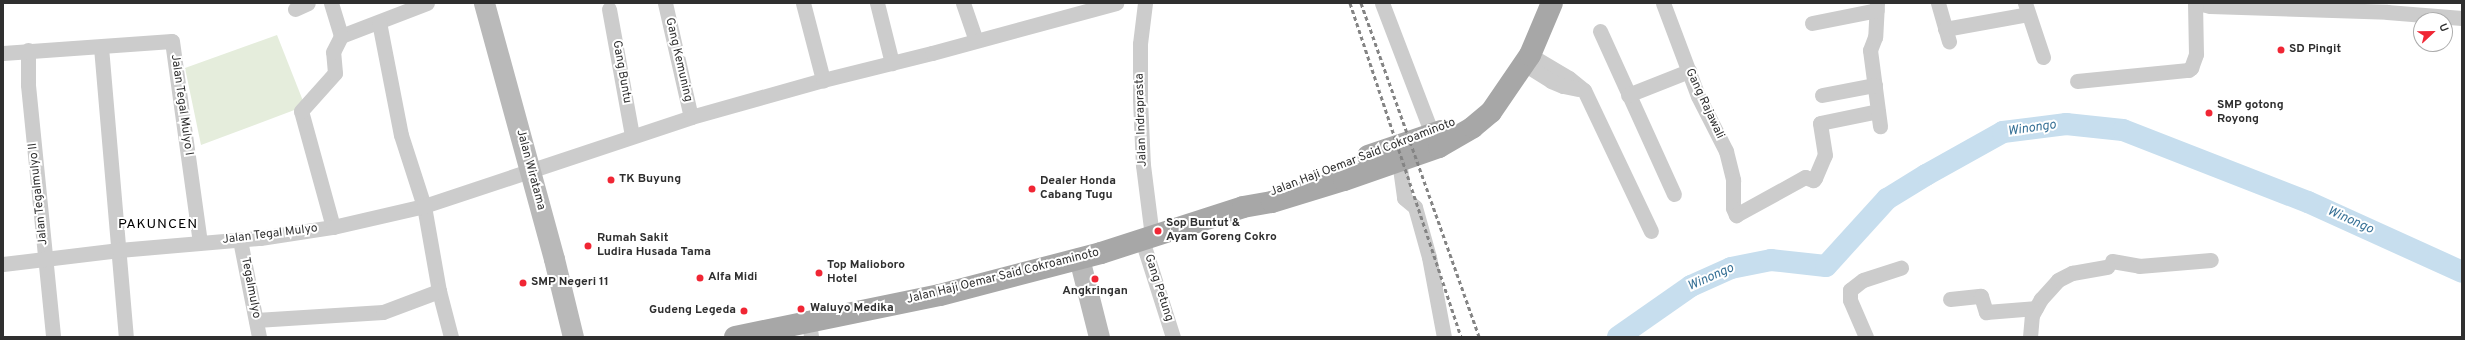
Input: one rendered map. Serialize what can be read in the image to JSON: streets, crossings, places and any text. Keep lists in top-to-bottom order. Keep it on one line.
{"streets":{"main road":["Jalan Haji Oemar Said Cokroaminoto"],"street":["Gang Kemuning","Gang Buntu","Gang Rajawali","Jalan Tegal Mulyo I","Jalan Indraprasta","Jalan Wiratama","Jalan Tegalmulyo II","Jalan Tegal Mulyo","Tegalmulyo","Gang Petung"]},"crossings":[["Gang Kemuning","Jalan Tegal Mulyo"],["Gang Buntu","Jalan Tegal Mulyo"],["Jalan Tegal Mulyo I","Jalan Tegalmulyo II"],["Jalan Tegal Mulyo I","Jalan Tegal Mulyo"],["Jalan Indraprasta","Jalan Haji Oemar Said Cokroaminoto"],["Jalan Indraprasta","Gang Petung"],["Jalan Haji Oemar Said Cokroaminoto","Gang Petung"],["Jalan Wiratama","Jalan Tegal Mulyo"],["Jalan Tegalmulyo II","Jalan Tegal Mulyo"],["Jalan Tegal Mulyo","Tegalmulyo"]],"districts":["PAKUNCEN"],"water":["Winongo"],"places":["SD Pingit","SMP gotong Royong","TK Buyung","Dealer Honda Cabang Tugu","Sop Buntut & Ayam Goreng Cokro","Rumah Sakit Ludira Husada Tama","Top Malioboro Hotel","Alfa Midi","Angkringan","SMP Negeri 11","Waluyo Medika","Gudeng Legeda"],"north":"right"}
